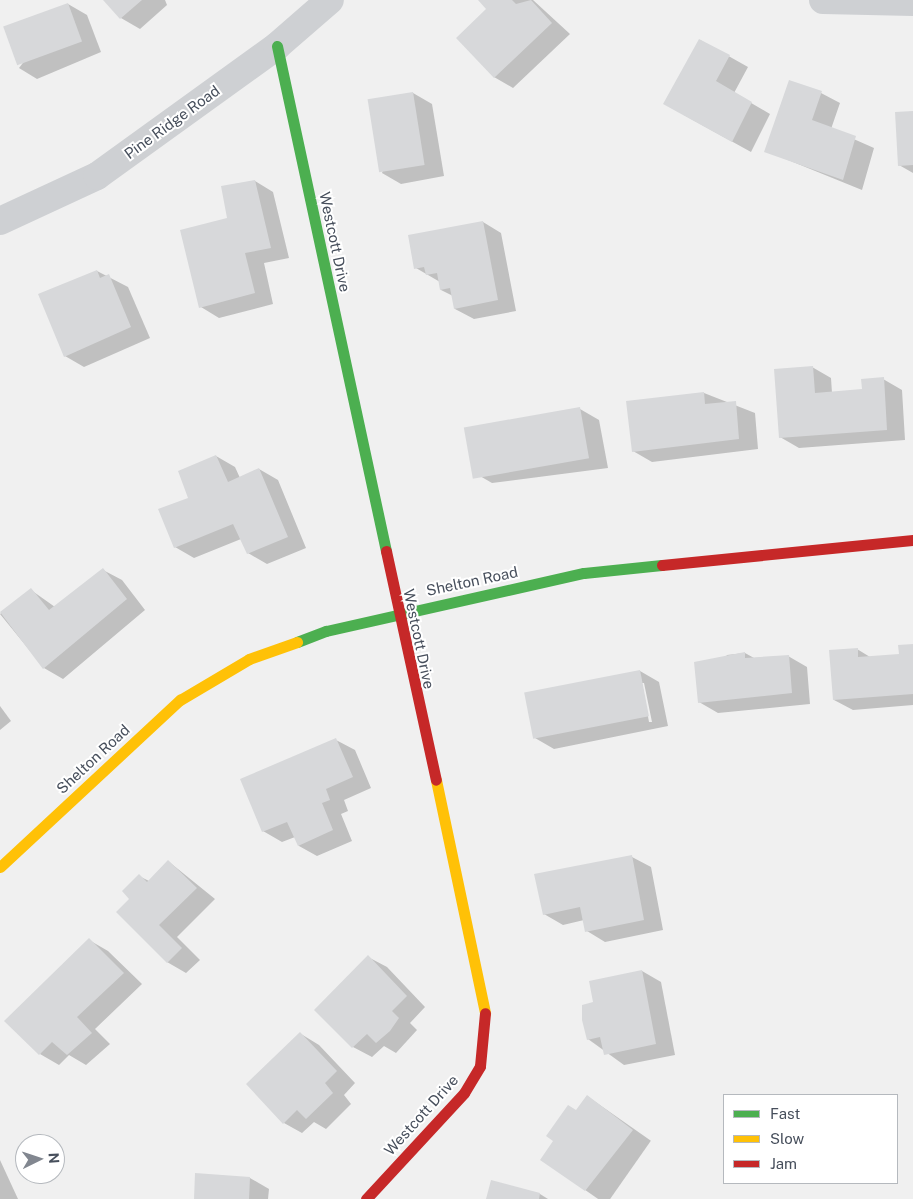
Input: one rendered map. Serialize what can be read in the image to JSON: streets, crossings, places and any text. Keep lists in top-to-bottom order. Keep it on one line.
{"streets":{"street":["Pine Ridge Road","Westcott Drive","Shelton Road"]},"crossings":[["Pine Ridge Road","Westcott Drive"],["Westcott Drive","Shelton Road"]],"legend":["Fast","Slow","Jam"],"north":"right"}
